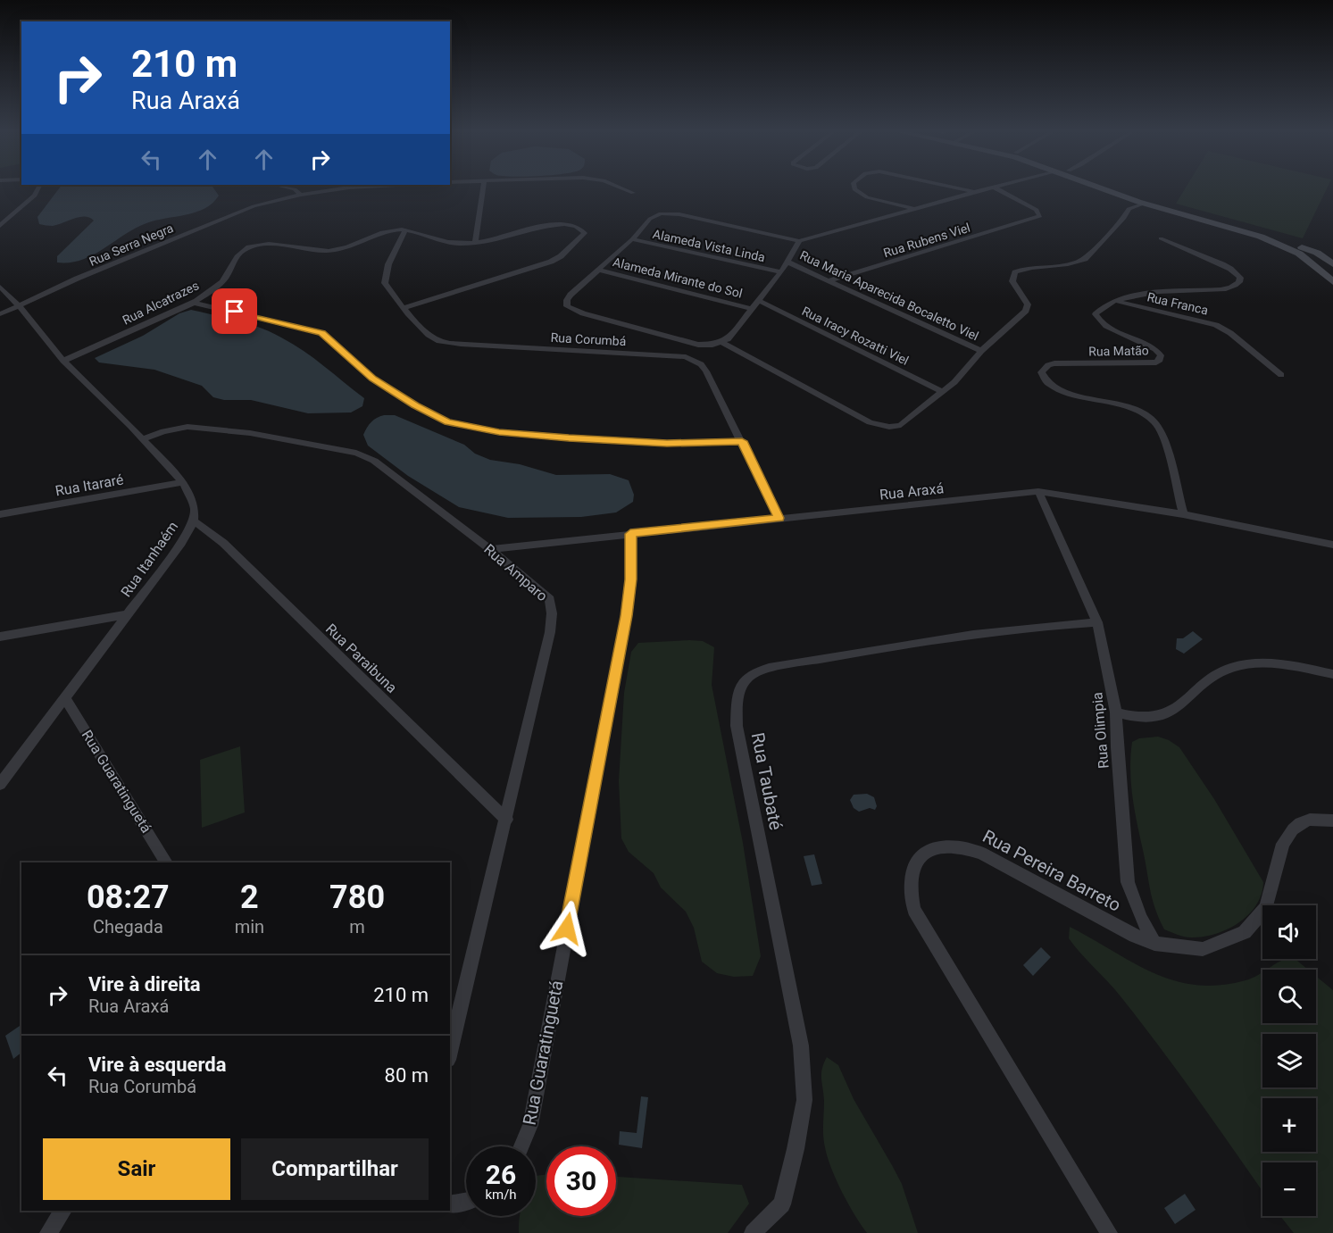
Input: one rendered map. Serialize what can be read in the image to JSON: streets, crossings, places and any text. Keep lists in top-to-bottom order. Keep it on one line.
{"streets":{"street":["Rua Rubens Viel","Rua Serra Negra","Alameda Vista Linda","Alameda Mirante do Sol","Rua Maria Aparecida Bocaletto Viel","Rua Alcatrazes","Rua Franca","Rua Iracy Rozatti Viel","Rua Corumbá","Rua Matão","Rua Itararé","Rua Araxá","Rua Itanhaém","Rua Amparo","Rua Paraibuna","Rua Olimpia","Rua Guaratinguetá","Rua Taubaté","Rua Pereira Barreto"]},"crossings":[["Rua Rubens Viel","Rua Maria Aparecida Bocaletto Viel"],["Rua Serra Negra","Rua Itanhaém"],["Rua Alcatrazes","Rua Corumbá"],["Rua Alcatrazes","Rua Itanhaém"],["Rua Franca","Rua Matão"],["Rua Corumbá","Rua Araxá"],["Rua Matão","Rua Araxá"],["Rua Itararé","Rua Itanhaém"],["Rua Araxá","Rua Amparo"],["Rua Araxá","Rua Olimpia"],["Rua Araxá","Rua Guaratinguetá"],["Rua Itanhaém","Rua Amparo"],["Rua Itanhaém","Rua Paraibuna"],["Rua Itanhaém","Rua Guaratinguetá"],["Rua Amparo","Rua Paraibuna"],["Rua Olimpia","Rua Taubaté"],["Rua Olimpia","Rua Pereira Barreto"]],"page":{"turn":["210 m","Rua Araxá"],"eta":["08:27","Chegada","2","min","780","m"],"map_buttons":["+","−"],"list":[{"name":"Vire à direita","note":"Rua Araxá","value":"210 m"},{"name":"Vire à esquerda","note":"Rua Corumbá","value":"80 m"}],"buttons":["Sair","Compartilhar"],"speed":"26 km/h","limit":"30"}}
